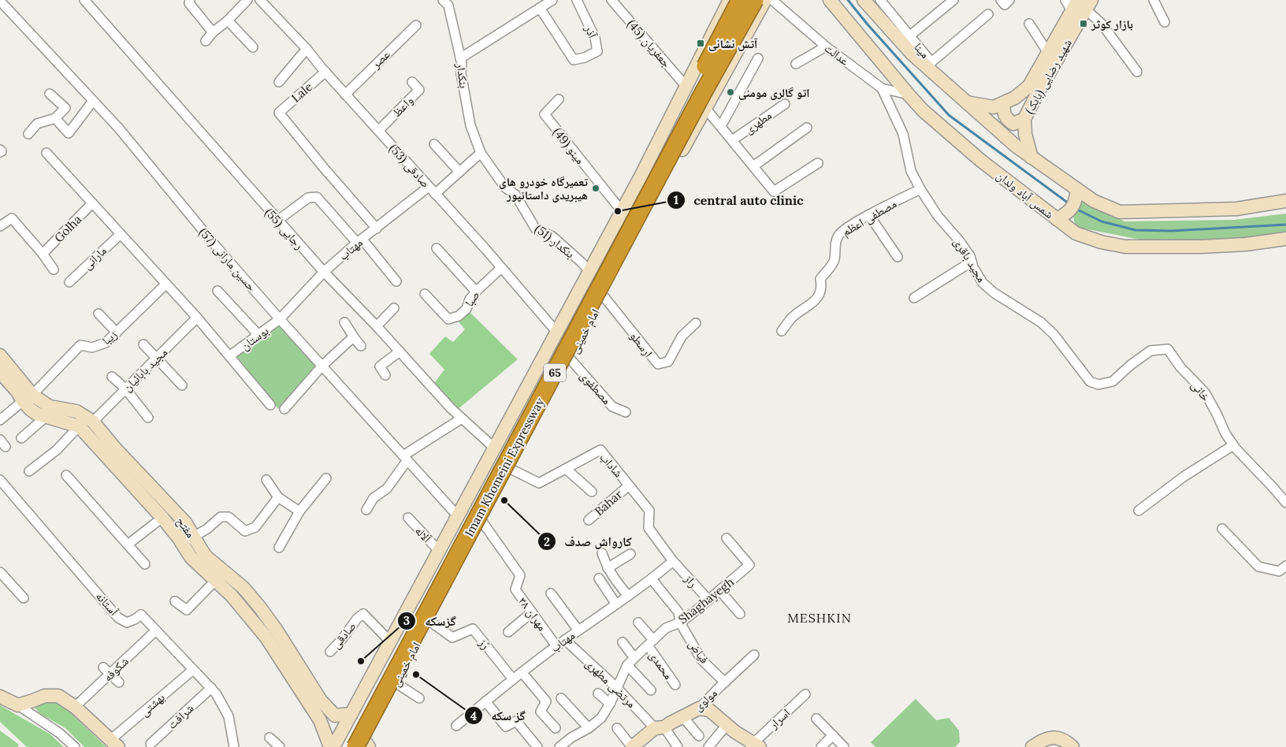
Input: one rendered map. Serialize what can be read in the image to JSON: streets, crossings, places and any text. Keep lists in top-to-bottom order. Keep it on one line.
{"streets":{"highway":["65","Imam Khomeini Expressway"],"main road":["شهید رضایی (بابک)","شمس آباد ولدان","امام خمینی","مفتح","مولوی"],"street":["آذر","جعفریان (45)","مینا","عدالت","عصر","بنکدار","Lale","واعظ","مطهری","مینو (49)","صادقی (53)","مصطفی اعظم","Golha","رجایی (55)","بنکدار (51)","مهتاب","مارانی","حسین مارانی (57)","مجید باقری","صبا","زیبا","بوستان","ارسطو","مجید بابائیان","مصطفوی","خانی","شاداب","Bahar","آلاله","راز","Shaghayegh","آستانه","مهران ۳۸","صادقی","رُز","فیاض","محمدی","شکوفه","مرتضی مطهری","بهشتی","شرافت","اسرار"]},"crossings":[["جعفریان (45)","امام خمینی"],["عدالت","شمس آباد ولدان"],["عدالت","مجید باقری"],["عصر","صادقی (53)"],["بنکدار","بنکدار (51)"],["بنکدار","مهتاب"],["Lale","صادقی (53)"],["Lale","مهتاب"],["واعظ","صادقی (53)"],["مینو (49)","امام خمینی"],["صادقی (53)","مهتاب"],["صادقی (53)","صبا"],["صادقی (53)","امام خمینی"],["مصطفی اعظم","مجید باقری"],["رجایی (55)","مهتاب"],["رجایی (55)","امام خمینی"],["بنکدار (51)","مهتاب"],["بنکدار (51)","امام خمینی"],["مهتاب","حسین مارانی (57)"],["مهتاب","بوستان"],["مهتاب","شاداب"],["مهتاب","راز"],["مهتاب","مهران ۳۸"],["مهتاب","رُز"],["مهتاب","فیاض"],["مهتاب","مرتضی مطهری"],["حسین مارانی (57)","امام خمینی"],["حسین مارانی (57)","بوستان"],["مجید باقری","خانی"],["امام خمینی","ارسطو"],["امام خمینی","مصطفوی"],["امام خمینی","شاداب"],["امام خمینی","Imam Khomeini Expressway"],["امام خمینی","آلاله"],["امام خمینی","مهران ۳۸"],["امام خمینی","صادقی"],["امام خمینی","رُز"],["زیبا","مفتح"],["مجید بابائیان","مفتح"],["شاداب","Bahar"],["شاداب","راز"],["راز","Shaghayegh"],["Shaghayegh","فیاض"],["Shaghayegh","محمدی"],["Shaghayegh","مرتضی مطهری"],["آستانه","شکوفه"],["آستانه","بهشتی"],["آستانه","شرافت"],["فیاض","مولوی"],["مرتضی مطهری","مولوی"]],"districts":["MESHKIN"],"places":{"transit":["بازار کوثر","آتش نشانی"],"other":["اتو گالری مومنی","تعمیرگاه خودرو های هیبریدی داستانپور","central auto clinic","کارواش صدف","گزسکه","گز سکه"]}}
